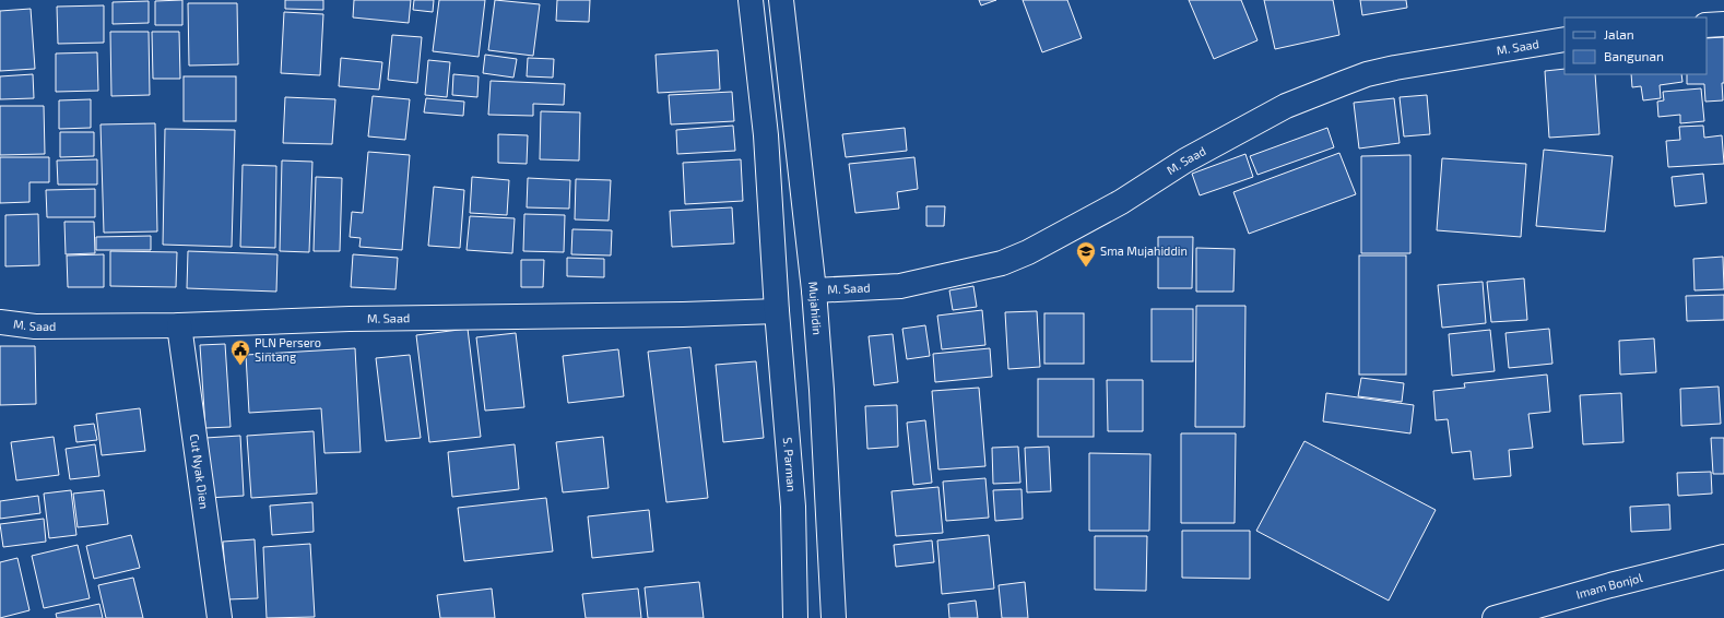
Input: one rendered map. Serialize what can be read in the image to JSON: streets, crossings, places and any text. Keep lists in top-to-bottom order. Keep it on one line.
{"streets":{"street":["M. Saad","Mujahidin","S. Parman","Cut Nyak Dien","Imam Bonjol"]},"crossings":[["M. Saad","Mujahidin"],["M. Saad","S. Parman"],["M. Saad","Cut Nyak Dien"]],"places":{"school or university":["Sma Mujahiddin"],"public building":["PLN Persero Sintang"]},"legend":["Jalan","Bangunan"]}
